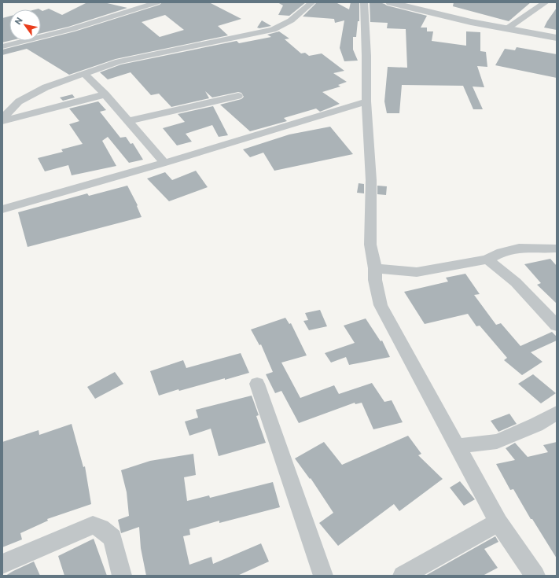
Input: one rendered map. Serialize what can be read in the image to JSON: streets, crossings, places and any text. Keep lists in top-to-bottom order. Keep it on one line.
{"north":"top left"}
